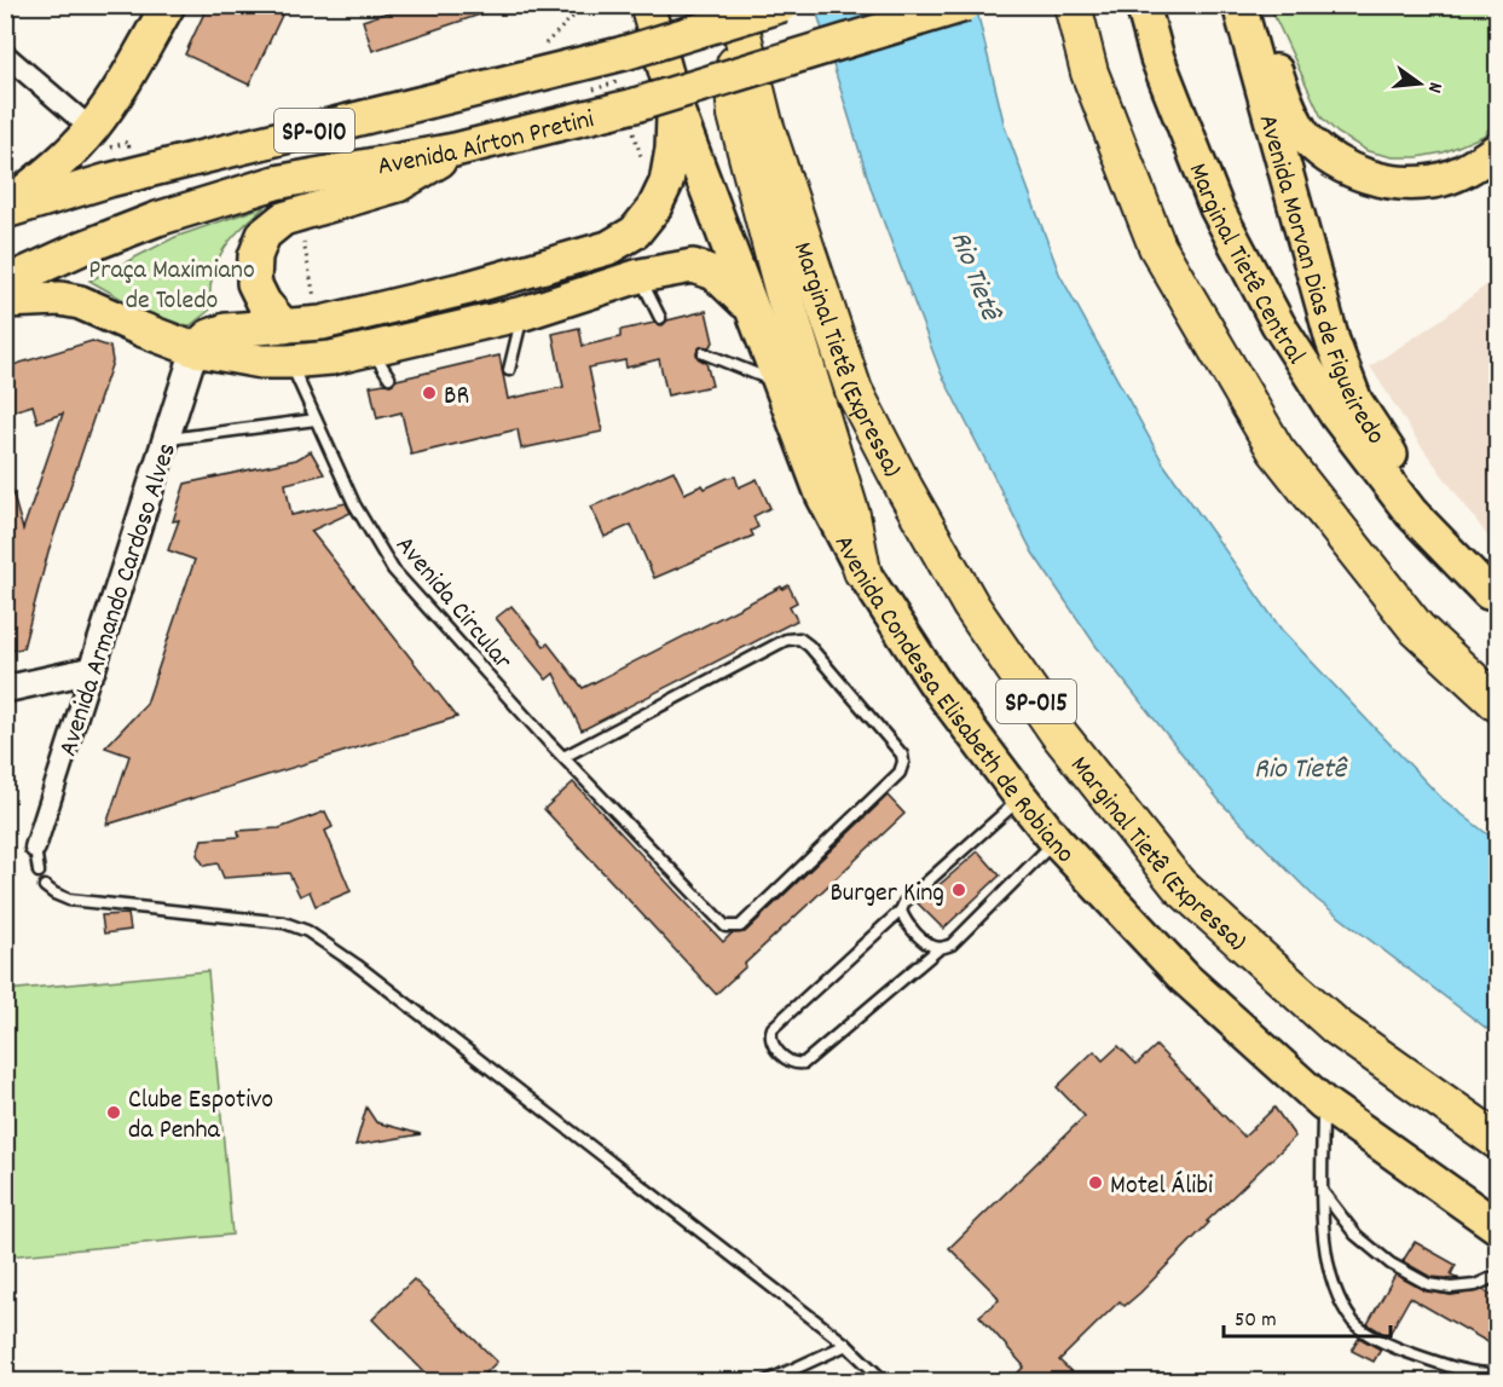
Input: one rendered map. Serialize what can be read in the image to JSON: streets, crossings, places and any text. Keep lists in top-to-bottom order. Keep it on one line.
{"streets":{"highway":["SP-010","Avenida Aírton Pretini","Marginal Tietê Central","Avenida Morvan Dias de Figueiredo","Marginal Tietê (Expressa)","Avenida Condessa Elisabeth de Robiano","SP-015"],"street":["Avenida Armando Cardoso Alves"],"lane":["Avenida Circular"]},"crossings":[["Marginal Tietê Central","Avenida Morvan Dias de Figueiredo"]],"water":["Rio Tietê"],"parks":["Praça Maximiano de Toledo"],"places":["BR","Burger King","Clube Espotivo da Penha","Motel Álibi"],"scale_bar":"50 m","north":"right"}
